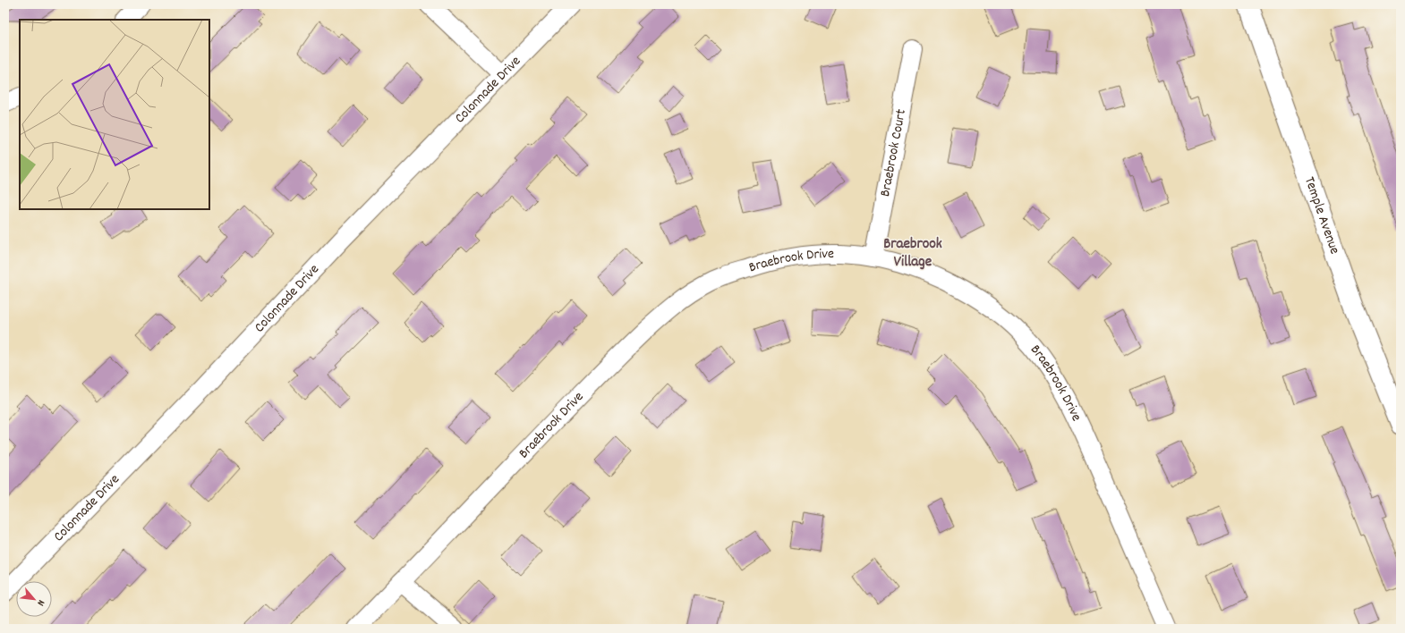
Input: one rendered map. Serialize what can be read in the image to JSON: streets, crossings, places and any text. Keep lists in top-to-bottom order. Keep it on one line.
{"streets":{"street":["Colonnade Drive","Braebrook Court","Temple Avenue","Braebrook Drive"]},"crossings":[["Braebrook Court","Braebrook Drive"]],"districts":["Braebrook Village"],"north":"bottom right"}
